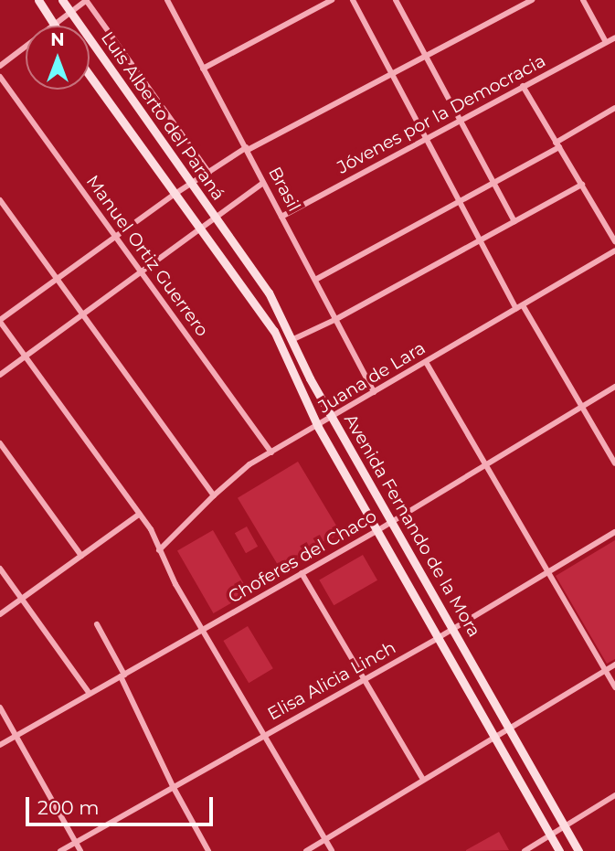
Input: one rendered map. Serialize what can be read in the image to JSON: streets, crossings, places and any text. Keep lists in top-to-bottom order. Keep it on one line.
{"streets":{"main road":["Luis Alberto del Paraná","Avenida Fernando de la Mora"],"street":["Jóvenes por la Democracia","Brasil","Manuel Ortiz Guerrero","Juana de Lara","Choferes del Chaco","Elisa Alicia Linch"]},"crossings":[["Jóvenes por la Democracia","Brasil"],["Luis Alberto del Paraná","Avenida Fernando de la Mora"],["Brasil","Juana de Lara"],["Manuel Ortiz Guerrero","Juana de Lara"],["Juana de Lara","Avenida Fernando de la Mora"],["Avenida Fernando de la Mora","Choferes del Chaco"],["Avenida Fernando de la Mora","Elisa Alicia Linch"]],"scale_bar":"200 m","north":"top"}
